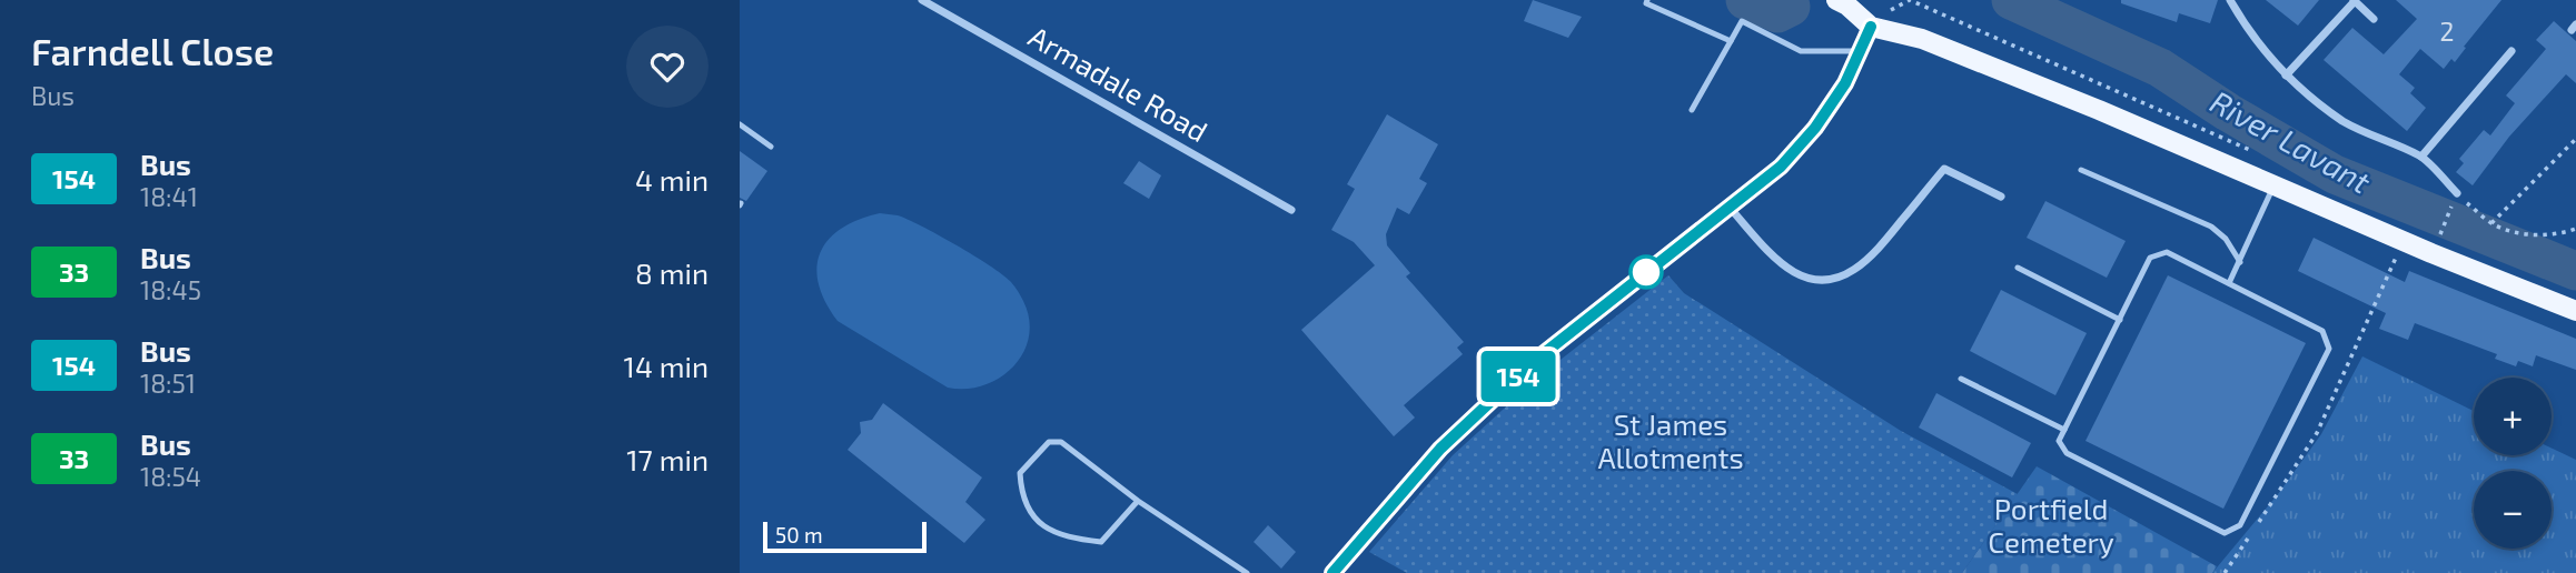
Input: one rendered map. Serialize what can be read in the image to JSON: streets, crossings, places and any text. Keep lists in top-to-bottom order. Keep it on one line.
{"streets":{"street":["Armadale Road"]},"water":["River Lavant"],"parks":["St James Allotments","Portfield Cemetery"],"lines":["bus line 154"],"house_numbers":["2"],"scale_bar":"50 m","page":{"heading":["Farndell Close","Bus"],"on_map":"154","list":[{"mark":"154","name":"Bus","note":"18:41","value":"4 min"},{"mark":"33","name":"Bus","note":"18:45","value":"8 min"},{"mark":"154","name":"Bus","note":"18:51","value":"14 min"},{"mark":"33","name":"Bus","note":"18:54","value":"17 min"}],"map_buttons":["+","−"],"scale":"50 m"}}
